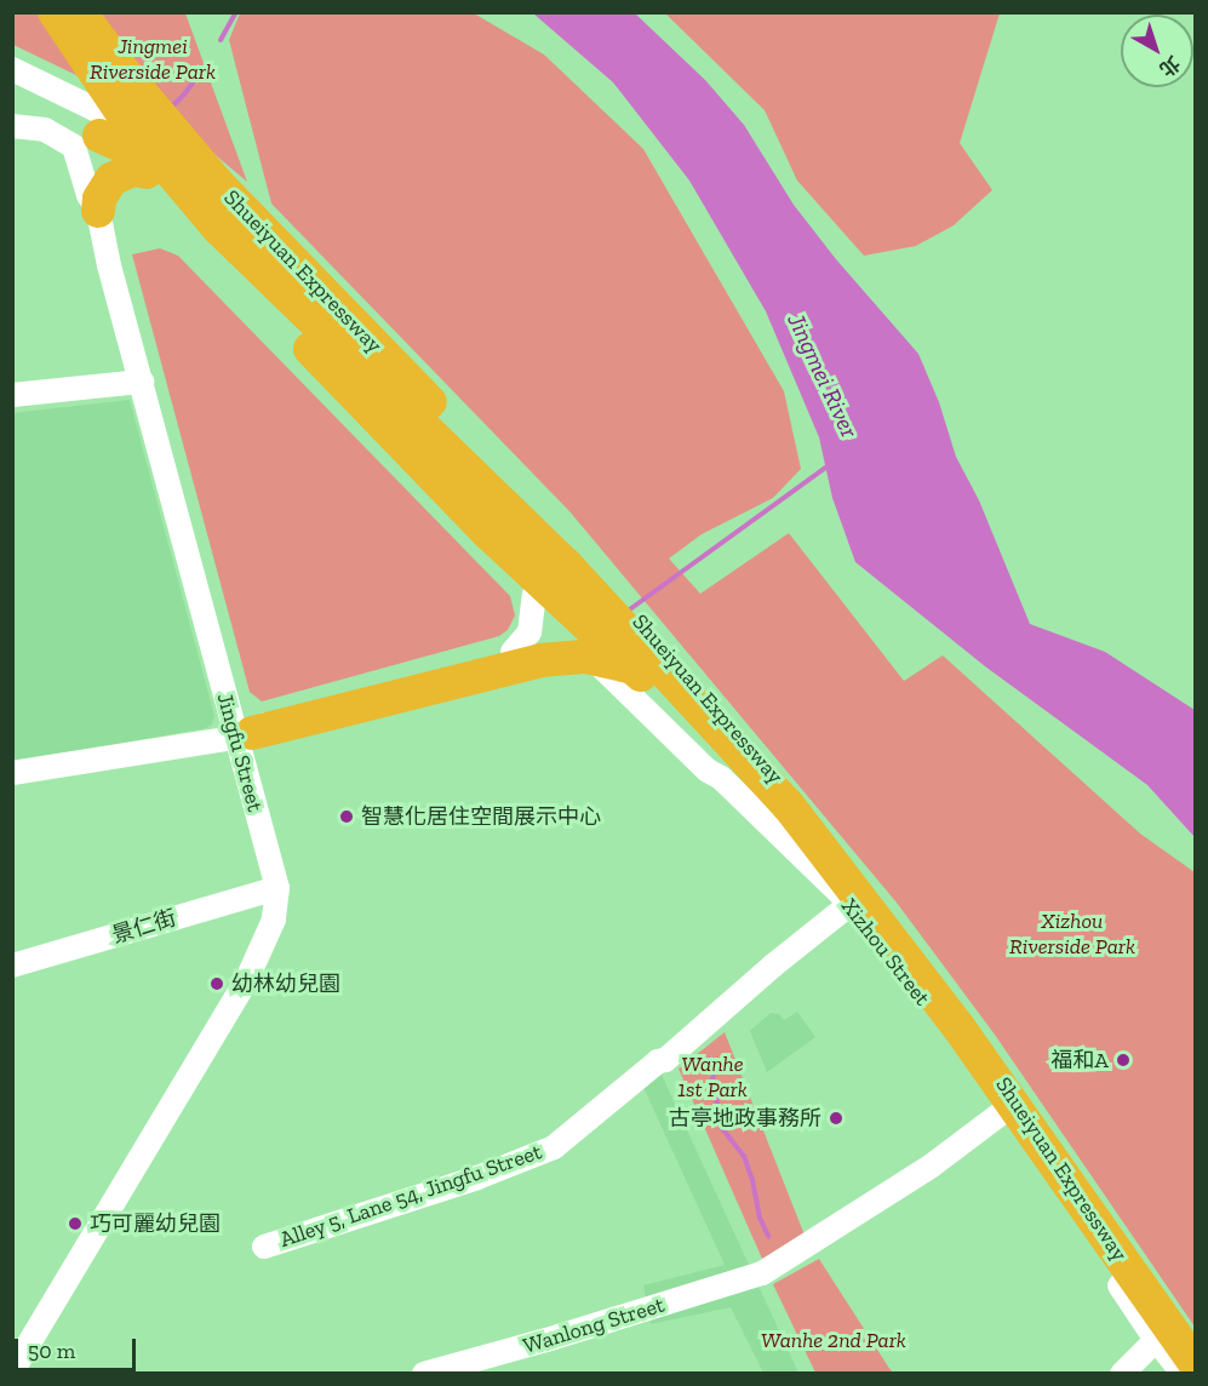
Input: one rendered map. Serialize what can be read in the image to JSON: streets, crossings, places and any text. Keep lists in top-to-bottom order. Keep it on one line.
{"streets":{"highway":["Shueiyuan Expressway"],"street":["Jingfu Street","景仁街","Xizhou Street","Alley 5, Lane 54, Jingfu Street","Wanlong Street"]},"crossings":[["Jingfu Street","景仁街"],["Jingfu Street","Xizhou Street"],["Xizhou Street","Alley 5, Lane 54, Jingfu Street"],["Xizhou Street","Wanlong Street"]],"water":["Jingmei River"],"parks":["Jingmei Riverside Park","Xizhou Riverside Park","Wanhe 1st Park","Wanhe 2nd Park"],"places":["智慧化居住空間展示中心","幼林幼兒園","福和A","古亭地政事務所","巧可麗幼兒園"],"scale_bar":"50 m","north":"bottom right"}
